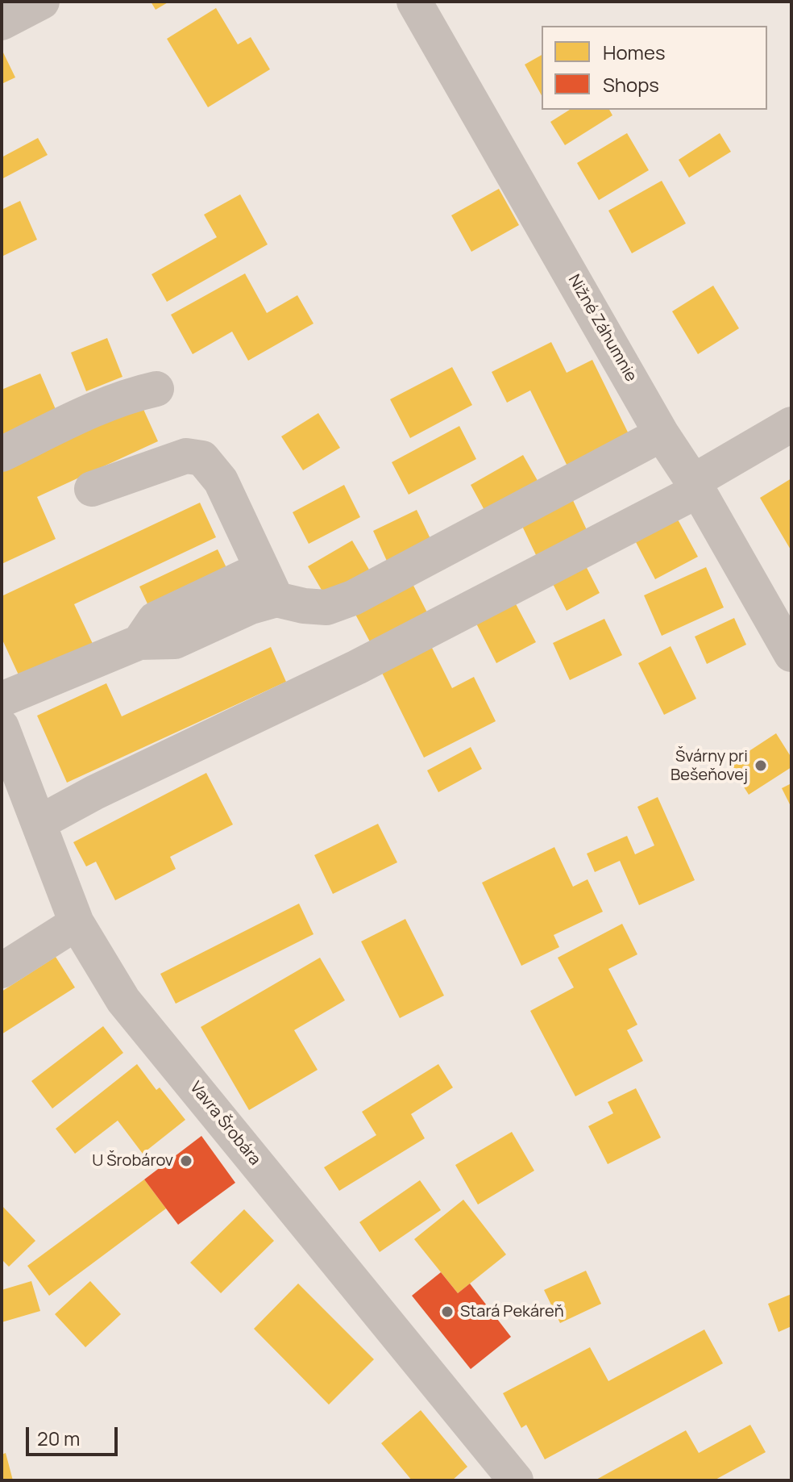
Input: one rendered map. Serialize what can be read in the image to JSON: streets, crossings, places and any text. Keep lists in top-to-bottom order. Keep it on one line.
{"streets":{"street":["Nižné Záhumnie","Vavra Šrobára"]},"places":["Švárny pri Bešeňovej","U Šrobárov","Stará Pekáreň"],"legend":["Homes","Shops"],"scale_bar":"20 m"}
